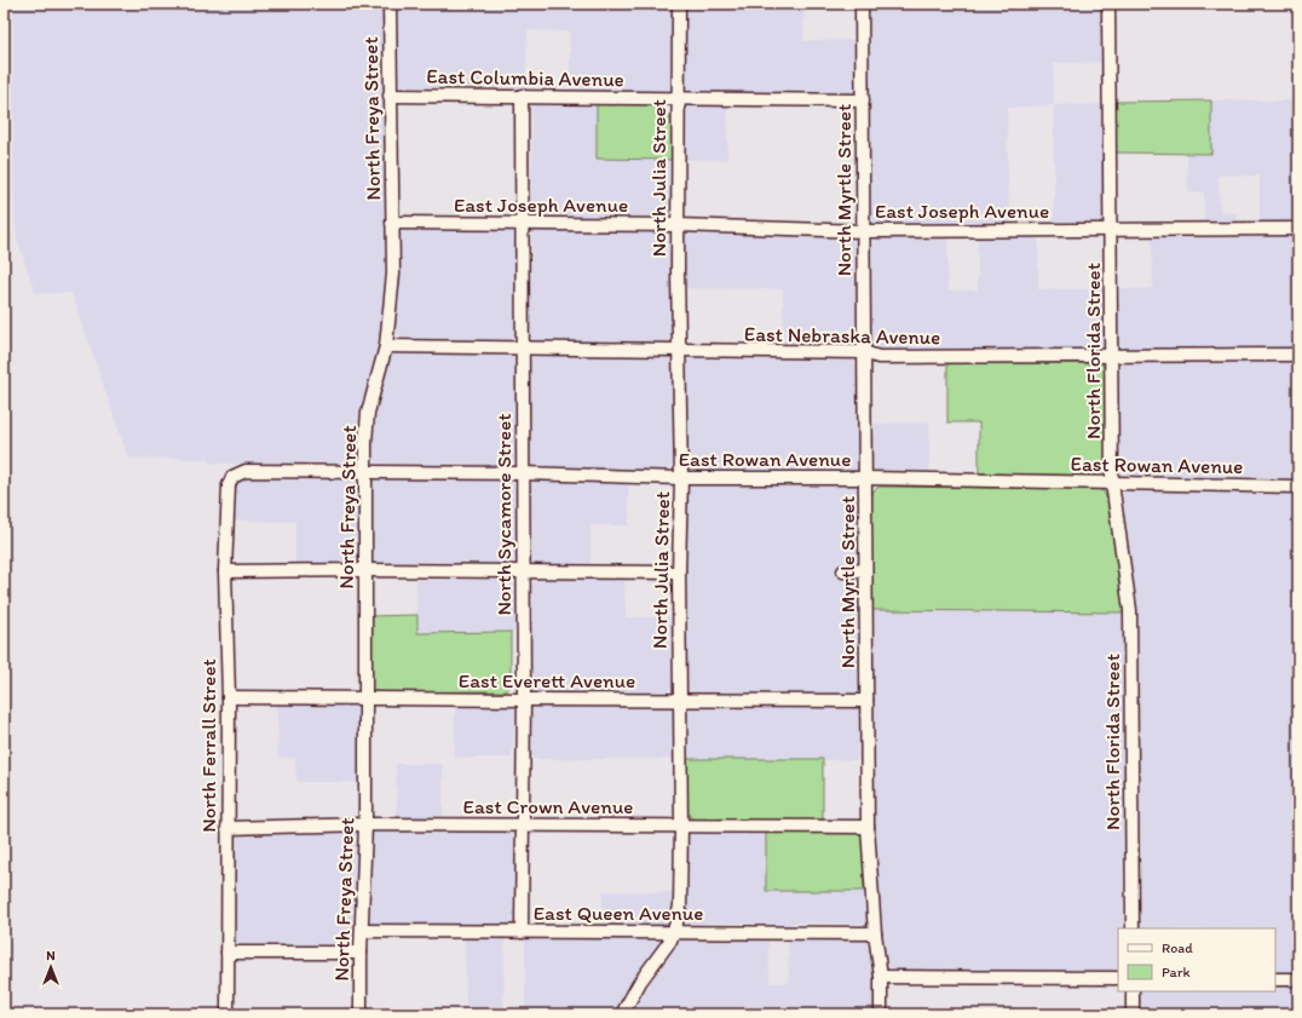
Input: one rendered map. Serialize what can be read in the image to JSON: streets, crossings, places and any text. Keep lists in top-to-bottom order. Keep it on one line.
{"streets":{"street":["East Columbia Avenue","North Freya Street","North Julia Street","North Myrtle Street","East Joseph Avenue","East Nebraska Avenue","North Florida Street","East Rowan Avenue","North Sycamore Street","East Everett Avenue","North Ferrall Street","East Crown Avenue","East Queen Avenue"]},"crossings":[["East Columbia Avenue","North Freya Street"],["East Columbia Avenue","North Julia Street"],["East Columbia Avenue","North Myrtle Street"],["East Columbia Avenue","North Sycamore Street"],["North Freya Street","East Joseph Avenue"],["North Freya Street","East Nebraska Avenue"],["North Freya Street","East Rowan Avenue"],["North Freya Street","East Everett Avenue"],["North Freya Street","East Crown Avenue"],["North Freya Street","East Queen Avenue"],["North Julia Street","East Joseph Avenue"],["North Julia Street","East Nebraska Avenue"],["North Julia Street","East Rowan Avenue"],["North Julia Street","East Everett Avenue"],["North Julia Street","East Crown Avenue"],["North Julia Street","East Queen Avenue"],["North Myrtle Street","East Joseph Avenue"],["North Myrtle Street","East Nebraska Avenue"],["North Myrtle Street","East Rowan Avenue"],["North Myrtle Street","East Everett Avenue"],["North Myrtle Street","East Crown Avenue"],["North Myrtle Street","East Queen Avenue"],["East Joseph Avenue","North Florida Street"],["East Joseph Avenue","North Sycamore Street"],["East Nebraska Avenue","North Florida Street"],["East Nebraska Avenue","North Sycamore Street"],["North Florida Street","East Rowan Avenue"],["East Rowan Avenue","North Sycamore Street"],["East Rowan Avenue","North Ferrall Street"],["North Sycamore Street","East Everett Avenue"],["North Sycamore Street","East Crown Avenue"],["North Sycamore Street","East Queen Avenue"],["East Everett Avenue","North Ferrall Street"],["North Ferrall Street","East Crown Avenue"]],"legend":["Road","Park"],"north":"top"}
